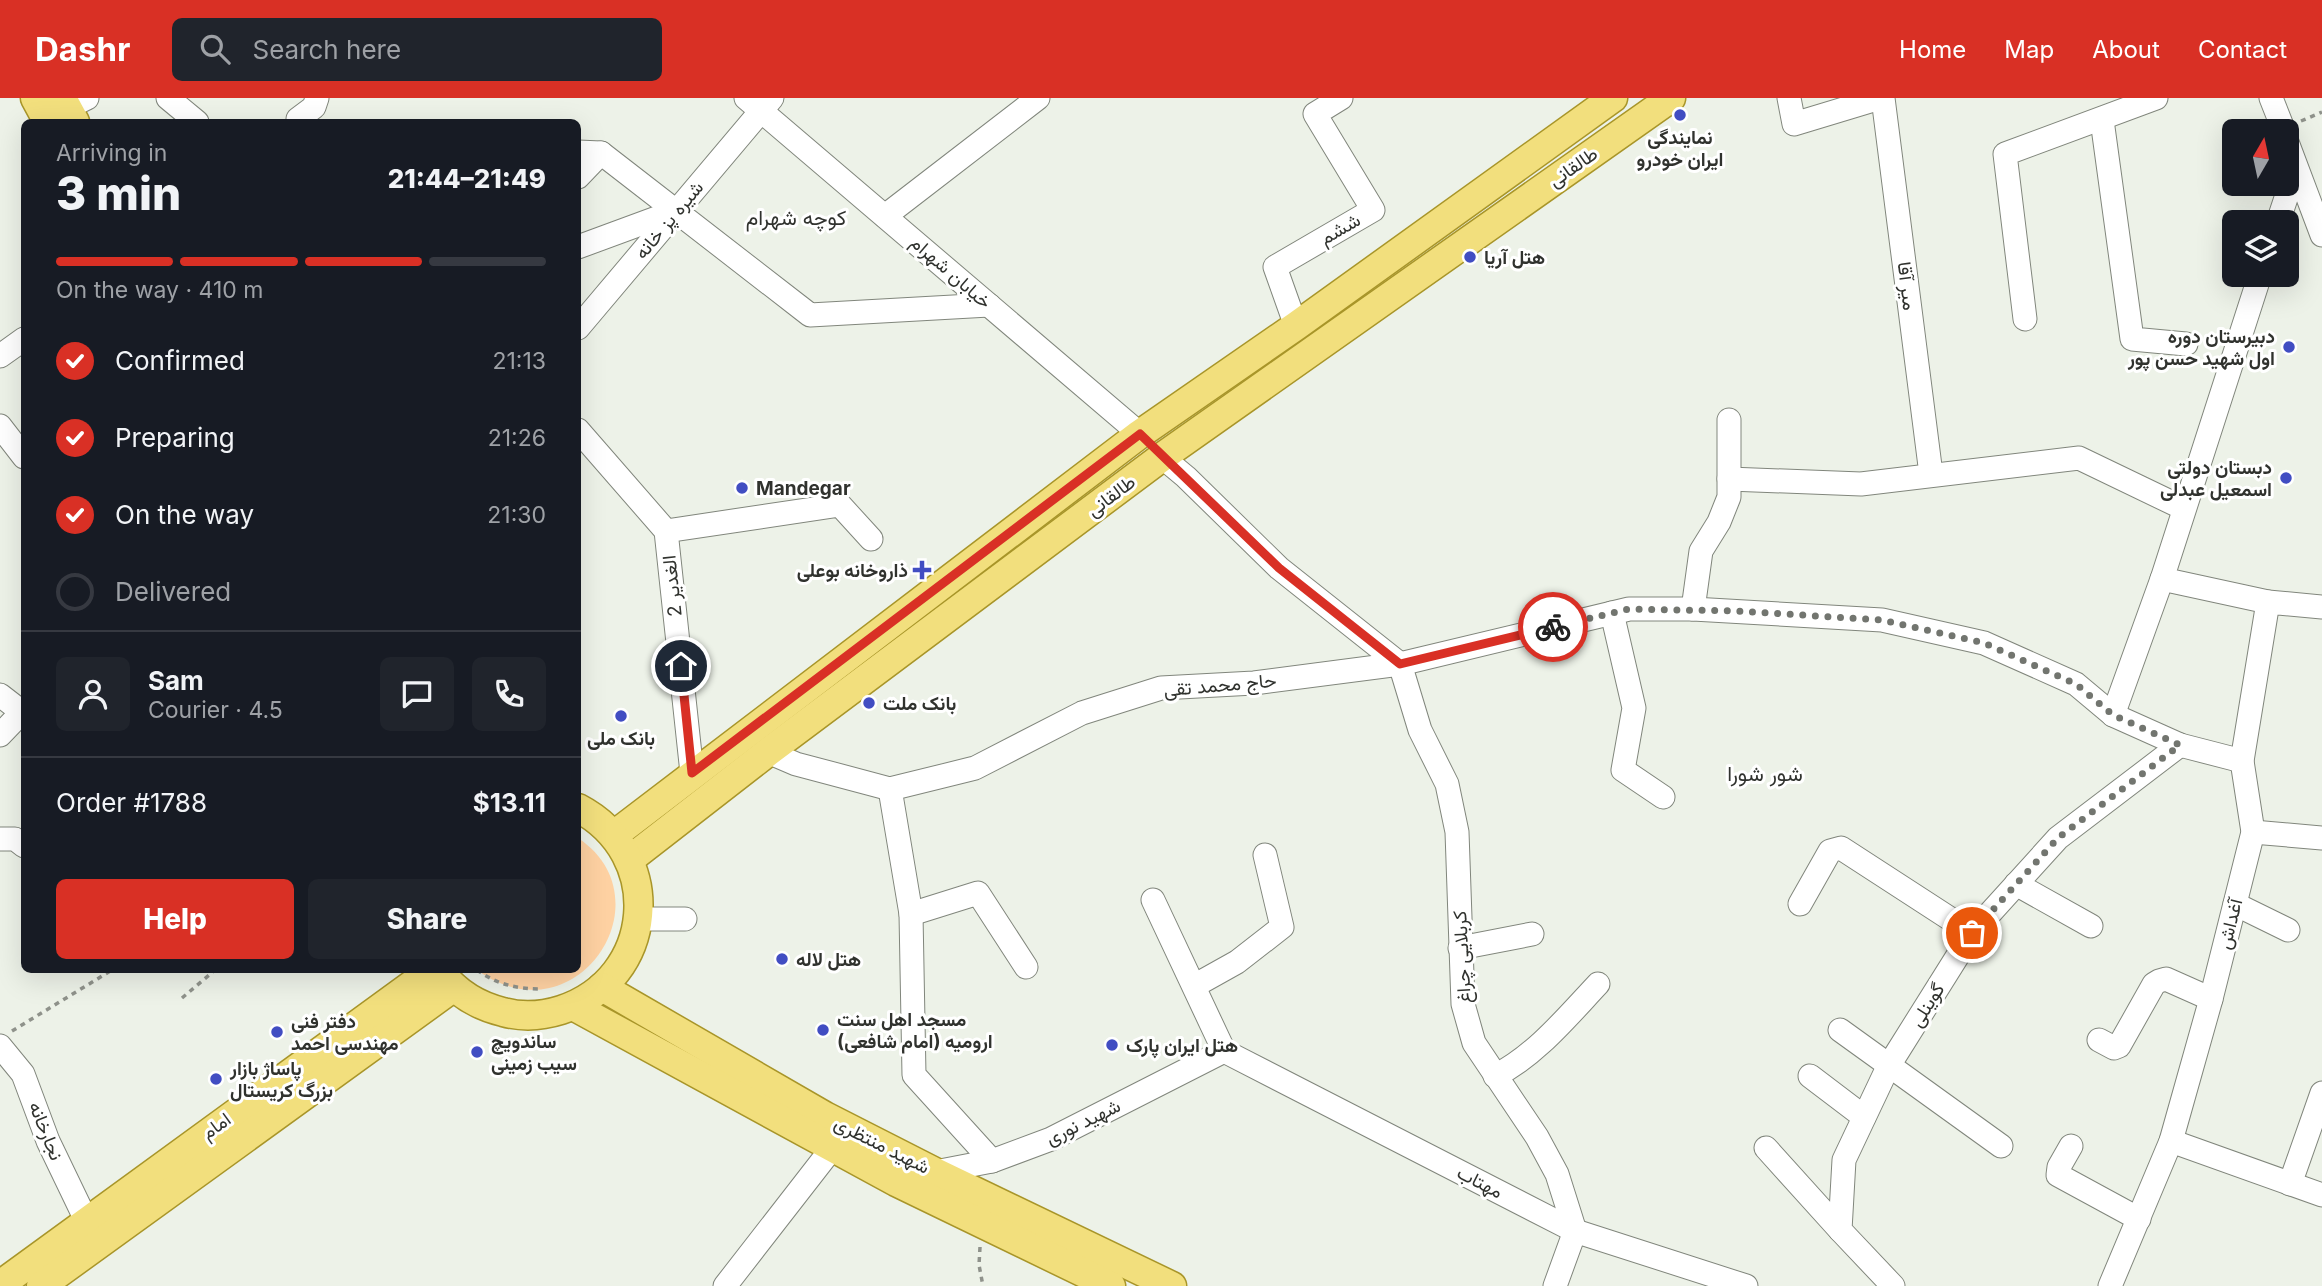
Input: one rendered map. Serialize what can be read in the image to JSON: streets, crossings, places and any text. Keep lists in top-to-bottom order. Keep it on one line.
{"streets":{"main road":["طالقانی","امام","شهید منتظری"],"street":["شیره پز خانه","ششم","خیابان شهرام","میر آقا","2 الغدیر","حاج محمد تقی","آغداش","کربلایی چراغ","گوینلی","شهید نوری","نجارخانه","مهتاب"]},"crossings":[["طالقانی","ششم"],["طالقانی","خیابان شهرام"],["طالقانی","2 الغدیر"],["شیره پز خانه","خیابان شهرام"],["حاج محمد تقی","آغداش"],["حاج محمد تقی","کربلایی چراغ"],["حاج محمد تقی","گوینلی"],["کربلایی چراغ","مهتاب"],["شهید نوری","شهید منتظری"],["شهید نوری","مهتاب"],["امام","نجارخانه"]],"districts":["کوچه شهرام","شور شورا"],"places":{"other":["نمایندگی ایران خودرو","هتل آریا","دبیرستان دوره اول شهید حسن پور","دبستان دولتی اسمعیل عبدلی","Mandegar","بانک ملت","بانک ملی","هتل لاله","مسجد اهل سنت ارومیه (امام شافعی)","دفتر فنی مهندسی احمد","هتل ایران پارک","ساندویچ سیب زمینی","پاساژ بازار بزرگ کریستال"],"health":["ذاروخانه بوعلی"]},"north":"top","page":{"header":"Dashr","search":"Search here","nav":["Home","Map","About","Contact"],"heading":["3 min","Arriving in","21:44–21:49"],"panel":["Sam","Courier · 4.5","Order #1788","$13.11"],"bar":"On the way · 410 m","list":[["Confirmed","21:13"],["Preparing","21:26"],["On the way","21:30"],"Delivered"],"buttons":["Help","Share"]}}
